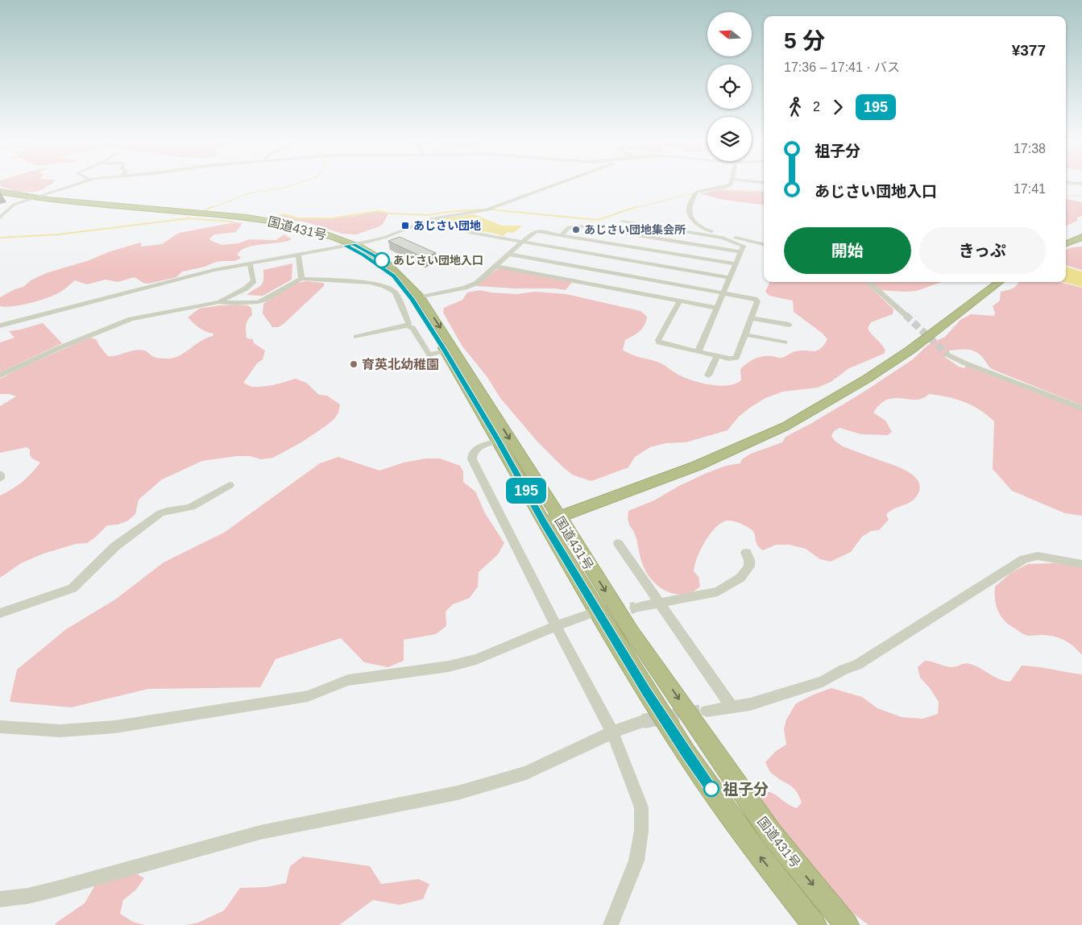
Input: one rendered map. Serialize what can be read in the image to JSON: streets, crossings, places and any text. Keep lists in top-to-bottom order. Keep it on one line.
{"streets":{"highway":["国道431号"]},"places":{"transit":["あじさい団地"],"other":["あじさい団地集会所","あじさい団地入口","育英北幼稚園","祖子分"]},"lines":["bus line 195"],"north":"left","page":{"on_map":"195","heading":["5 分","17:36 – 17:41 · バス","¥377"],"legs":["2","195"],"list":[{"name":"祖子分","value":"17:38"},{"name":"あじさい団地入口","value":"17:41"}],"buttons":["開始","きっぷ"]}}
